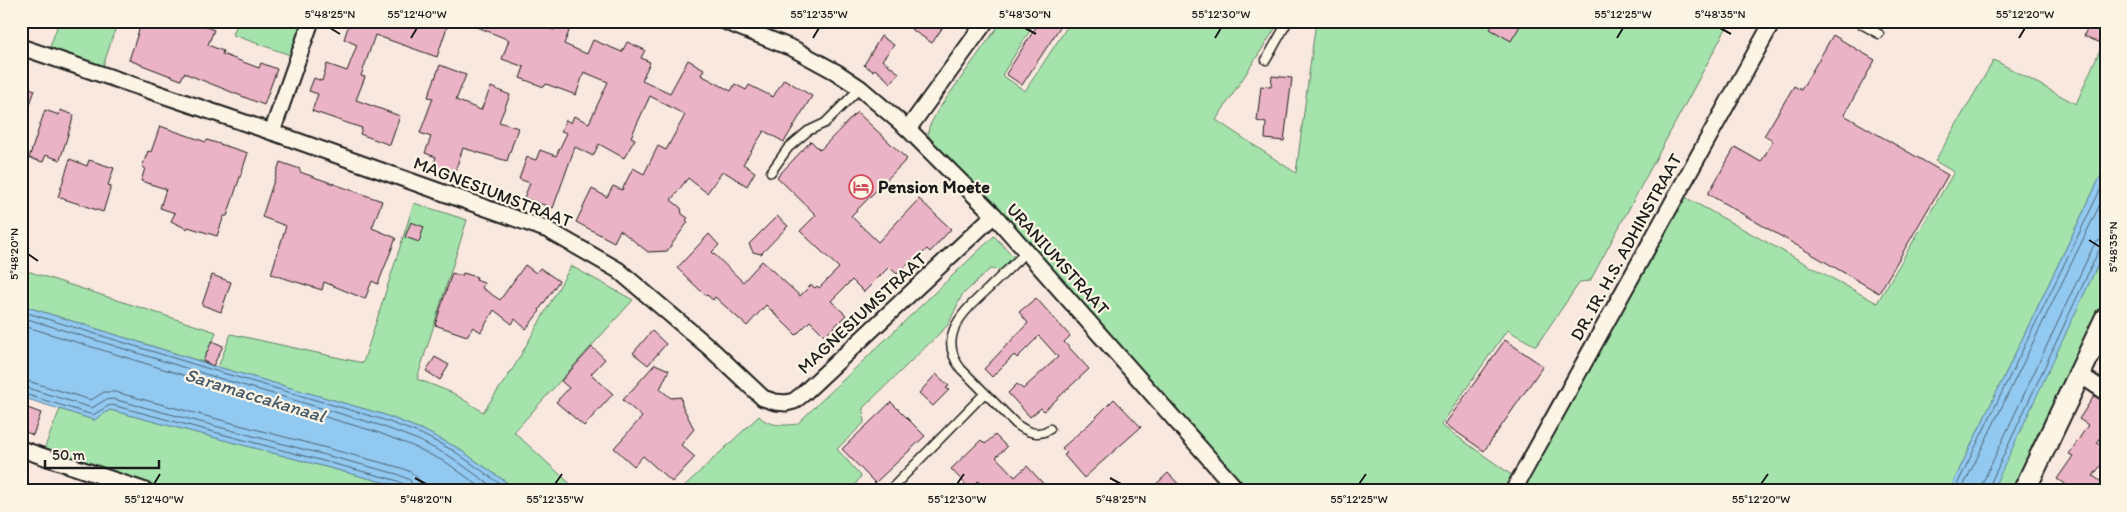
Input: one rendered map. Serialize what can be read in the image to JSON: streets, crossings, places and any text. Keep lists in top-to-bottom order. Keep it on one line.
{"streets":{"street":["MAGNESIUMSTRAAT","DR. IR. H.S. ADHINSTRAAT","URANIUMSTRAAT"]},"crossings":[["MAGNESIUMSTRAAT","URANIUMSTRAAT"]],"water":["Saramaccakanaal"],"places":{"hotel":["Pension Moete"]},"scale_bar":"50 m","coordinates":["5°48'25\"N","55°12'40\"W","55°12'35\"W","5°48'30\"N","55°12'30\"W","55°12'25\"W","5°48'35\"N","55°12'20\"W","5°48'20\"N"]}
